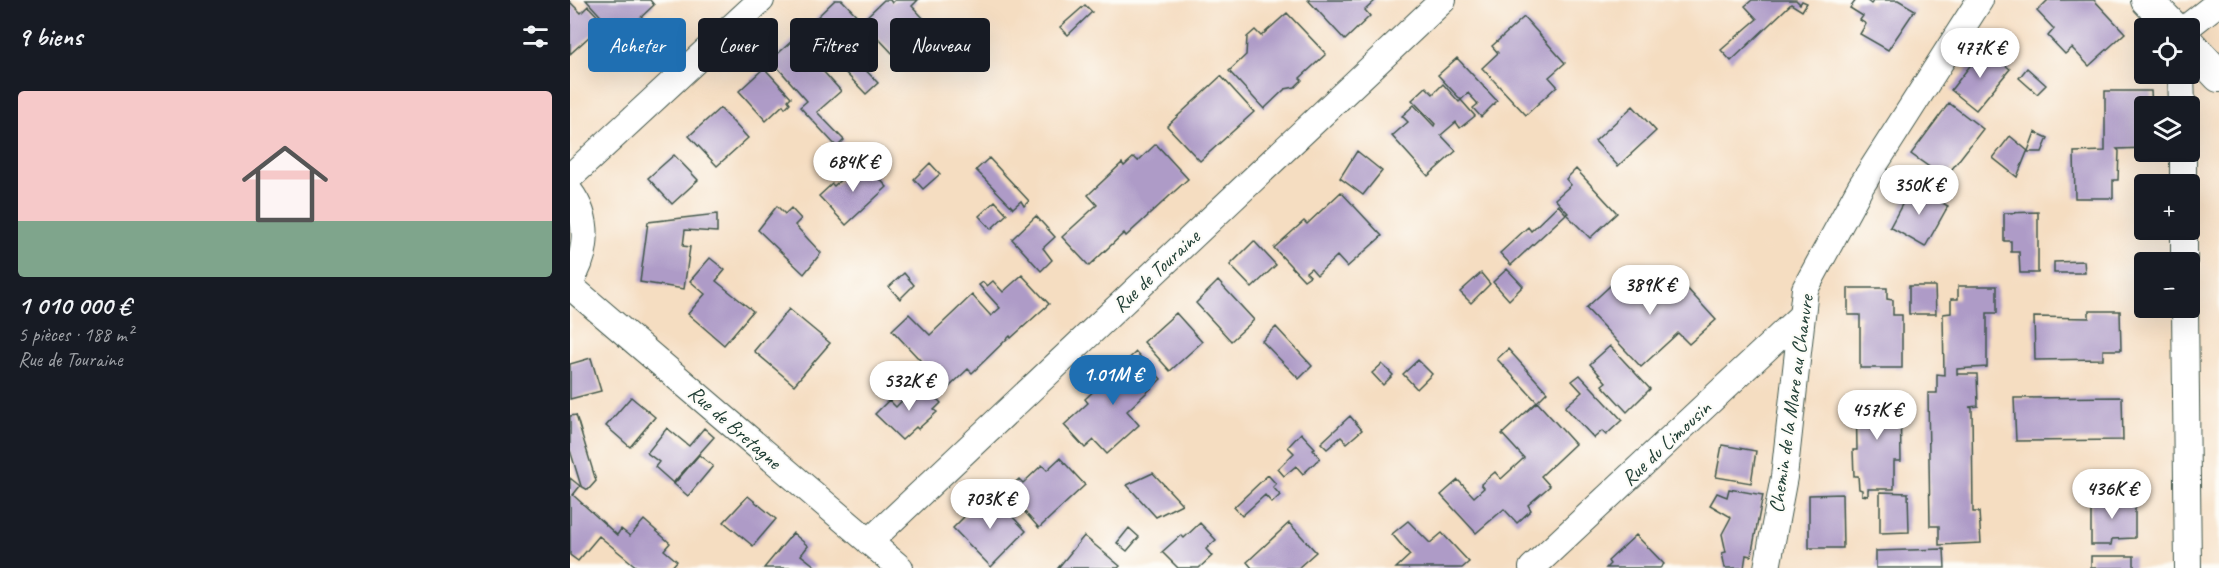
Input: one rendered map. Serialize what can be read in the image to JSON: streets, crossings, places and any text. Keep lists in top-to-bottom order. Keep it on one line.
{"streets":{"street":["Rue de Touraine","Chemin de la Mare au Chanvre","Rue de Bretagne","Rue du Limousin"]},"crossings":[["Rue de Touraine","Rue de Bretagne"],["Chemin de la Mare au Chanvre","Rue du Limousin"]],"page":{"heading":"9 biens","map_buttons":["+","−"],"chip":["Acheter","Louer","Filtres","Nouveau"],"price":["477K €","684K €","350K €","389K €","1.01M €","532K €","457K €","436K €","703K €"],"list":[{"name":"1 010 000 €","note":"5 pièces · 188 m² · Rue de Touraine"}]}}
